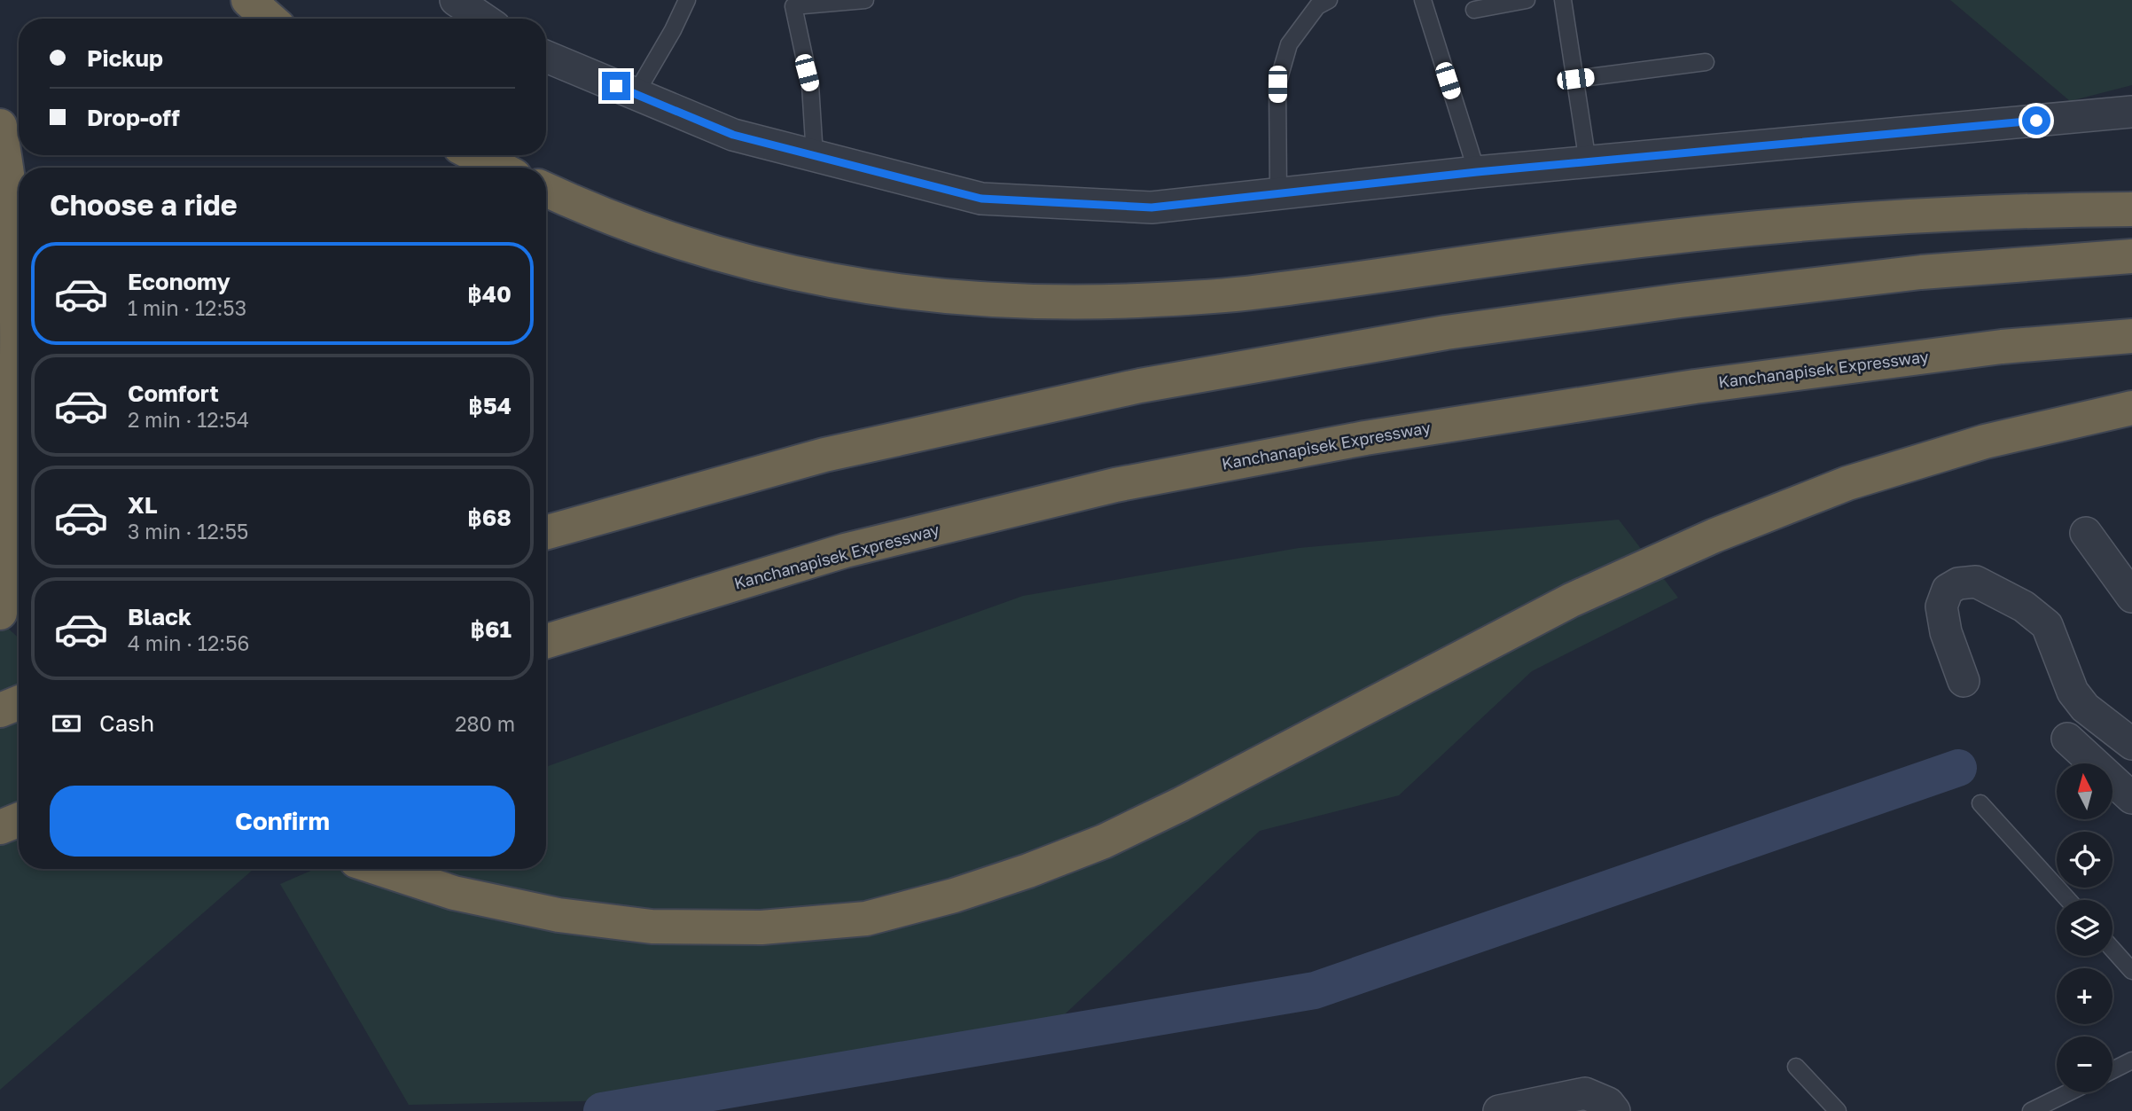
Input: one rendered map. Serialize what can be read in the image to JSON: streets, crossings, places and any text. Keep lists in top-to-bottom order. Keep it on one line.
{"streets":{"highway":["Kanchanapisek Expressway"]},"north":"top","page":{"banner":["Pickup","Drop-off"],"heading":"Choose a ride","list":[{"name":"Economy","note":"1 min · 12:53","value":"฿40"},{"name":"Comfort","note":"2 min · 12:54","value":"฿54"},{"name":"XL","note":"3 min · 12:55","value":"฿68"},{"name":"Black","note":"4 min · 12:56","value":"฿61"}],"pay":["Cash","280 m"],"map_buttons":["+","−"],"buttons":"Confirm"}}
